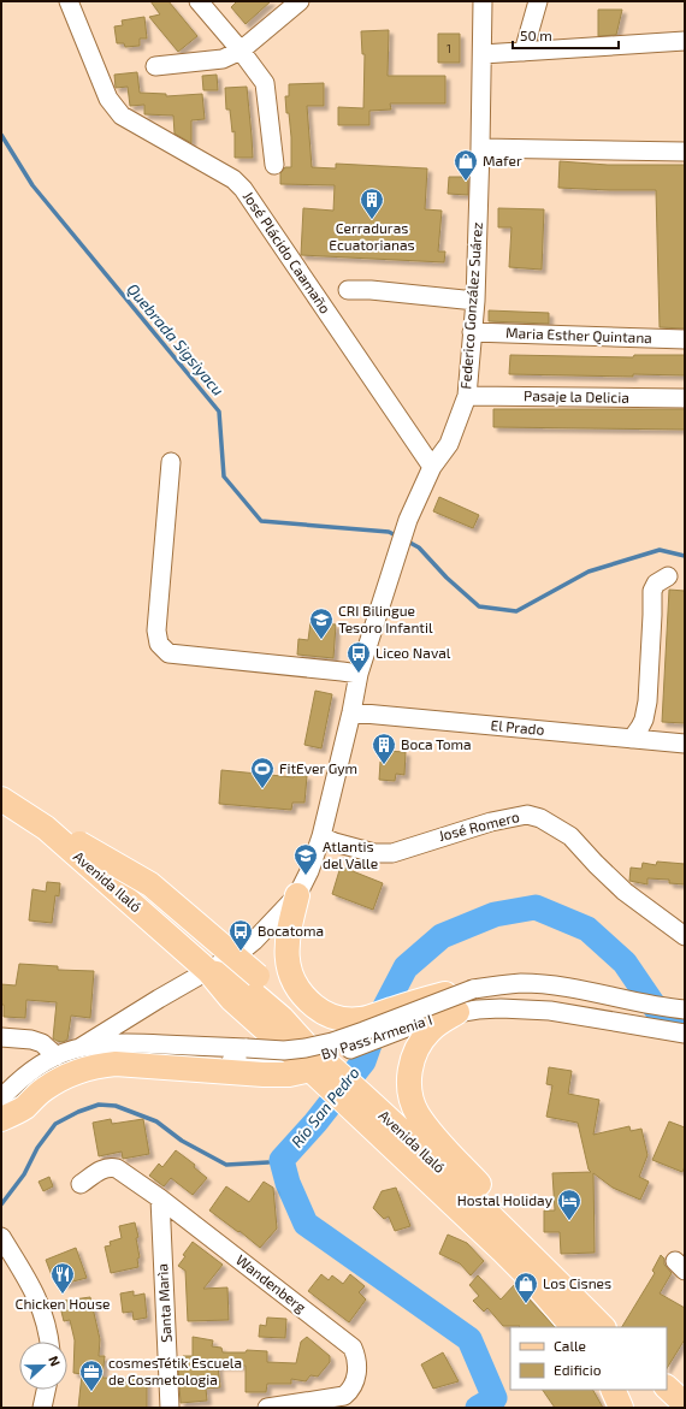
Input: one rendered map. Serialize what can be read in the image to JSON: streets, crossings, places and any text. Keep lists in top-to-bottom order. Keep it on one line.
{"streets":{"main road":["Avenida Ilaló"],"street":["José Plácido Caamaño","Federico González Suárez","Maria Esther Quintana","Pasaje la Delicia","El Prado","José Romero","By Pass Armenia I","Wandenberg","Santa Marìa"]},"crossings":[["José Plácido Caamaño","Federico González Suárez"],["Federico González Suárez","Maria Esther Quintana"],["Federico González Suárez","Pasaje la Delicia"],["Federico González Suárez","El Prado"],["Federico González Suárez","José Romero"],["Federico González Suárez","Avenida Ilaló"],["Federico González Suárez","By Pass Armenia I"],["Wandenberg","Santa Marìa"]],"water":["Quebrada Sigsiyacu","Río San Pedro"],"places":{"shop":["Mafer","Los Cisnes"],"building":["Cerraduras Ecuatorianas","Boca Toma"],"school or university":["CRI Bilingue Tesoro Infantil","Atlantis del Valle"],"bus stop":["Liceo Naval","Bocatoma"],"sports":["FitEver Gym"],"hotel":["Hostal Holiday"],"restaurant":["Chicken House"],"office":["cosmesTétik Escuela de Cosmetologia"]},"house_numbers":["1"],"legend":["Calle","Edificio"],"scale_bar":"50 m","north":"right"}
